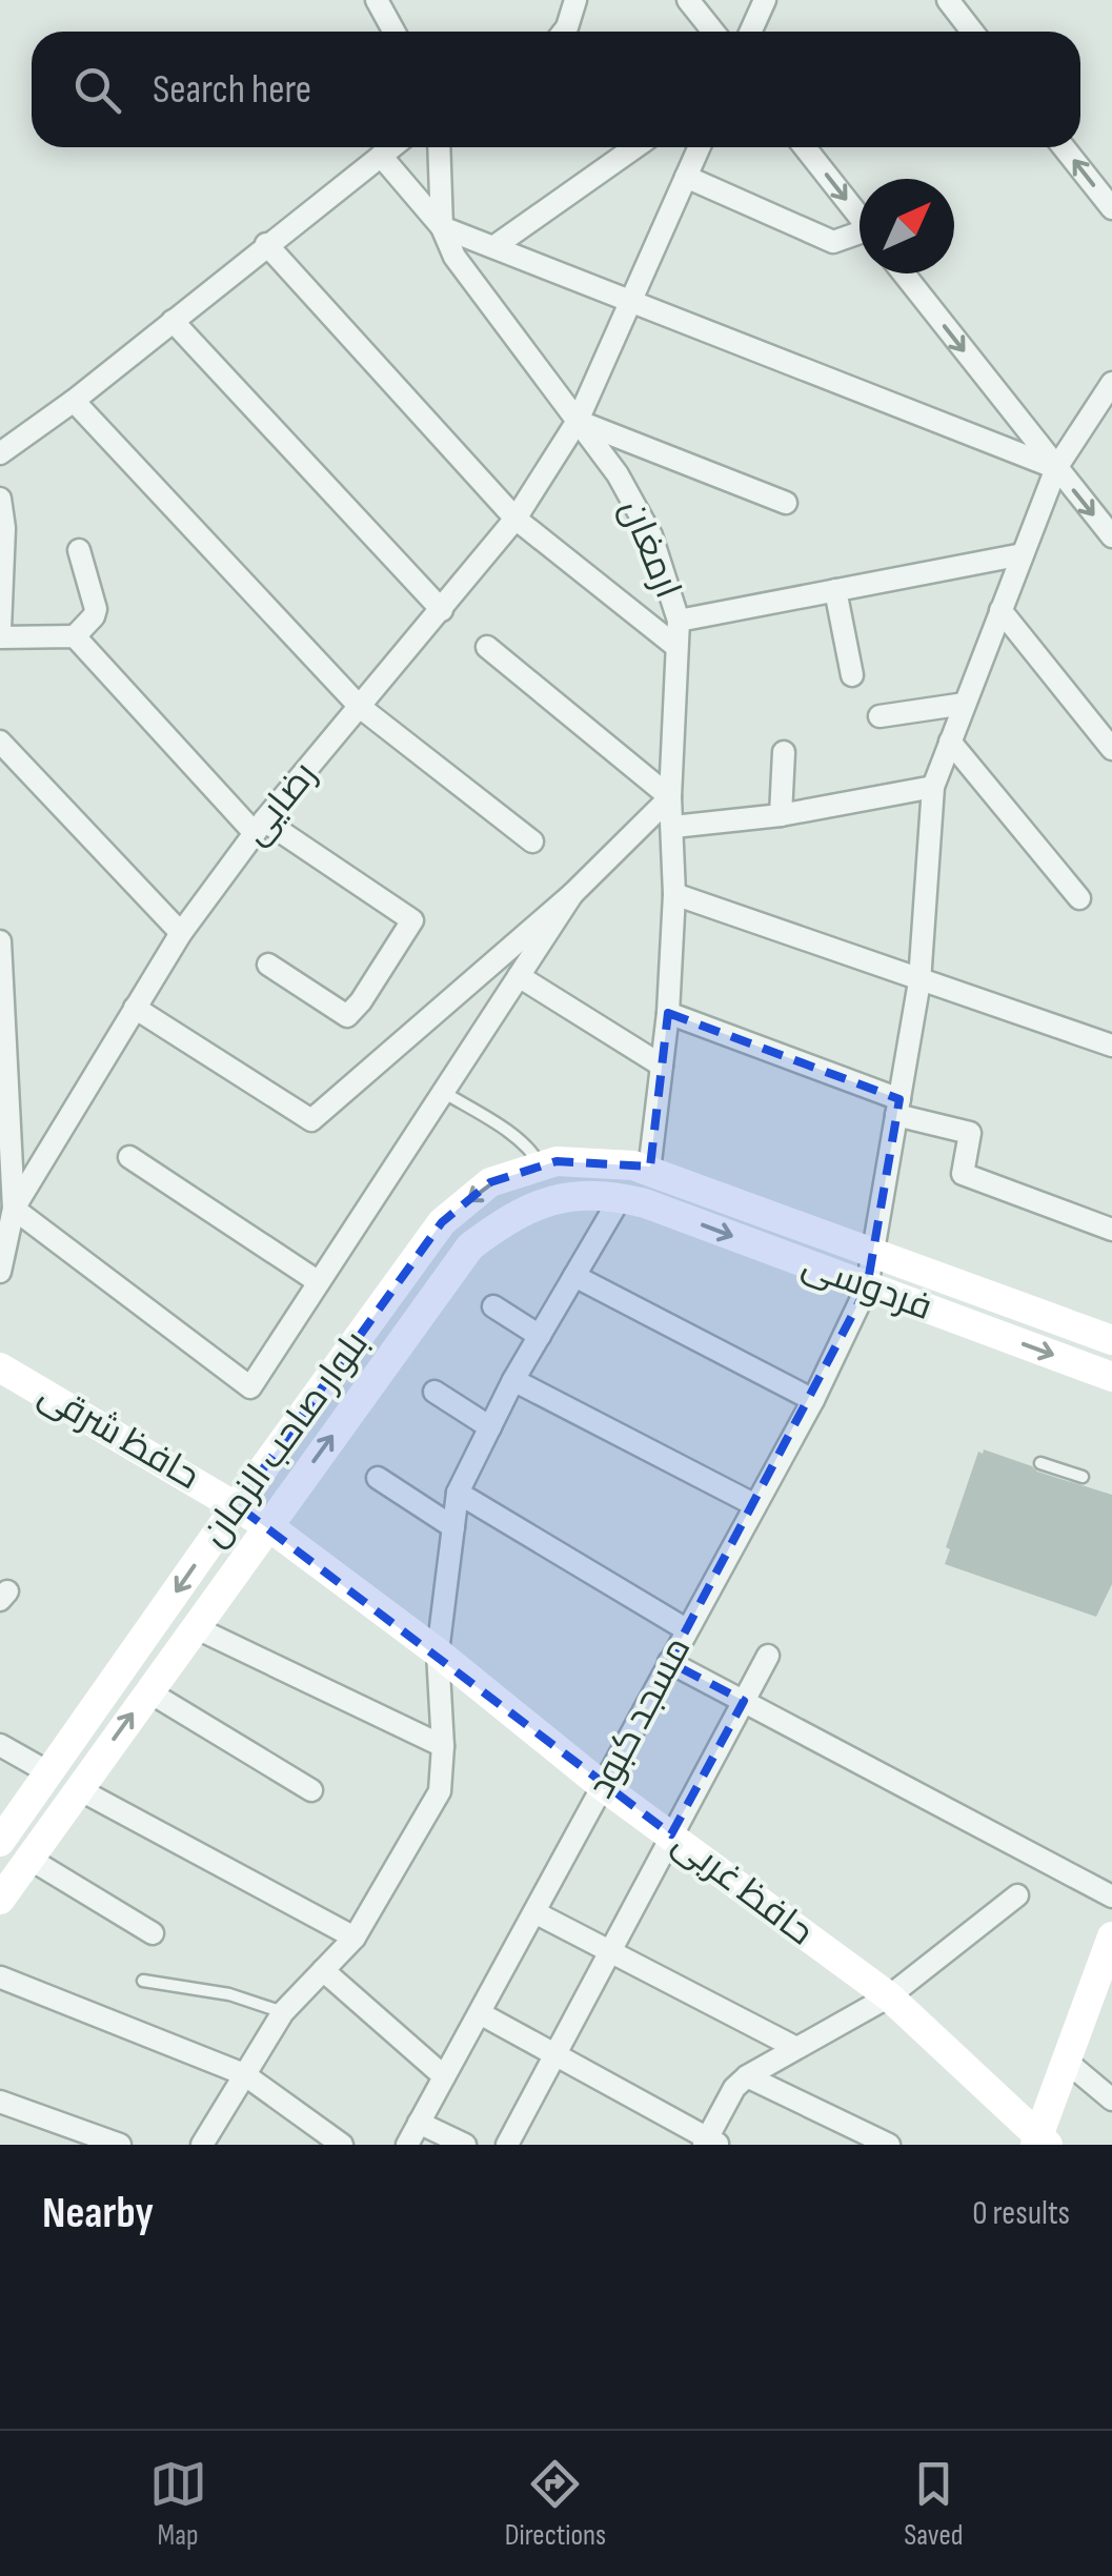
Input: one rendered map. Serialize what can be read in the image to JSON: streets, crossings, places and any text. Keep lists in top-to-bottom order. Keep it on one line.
{"streets":{"main road":["فردوسی","حافظ شرقی","بلوار صاحب الزمان","حافظ غربی"],"street":["ارمغان","رضایی","مسجد کبود"]},"crossings":[["ارمغان","رضایی"],["ارمغان","فردوسی"],["ارمغان","بلوار صاحب الزمان"],["فردوسی","بلوار صاحب الزمان"],["فردوسی","مسجد کبود"],["حافظ شرقی","بلوار صاحب الزمان"],["مسجد کبود","حافظ غربی"]],"north":"top right","page":{"search":"Search here","heading":["Nearby","0 results"],"nav":["Map","Directions","Saved"]}}
